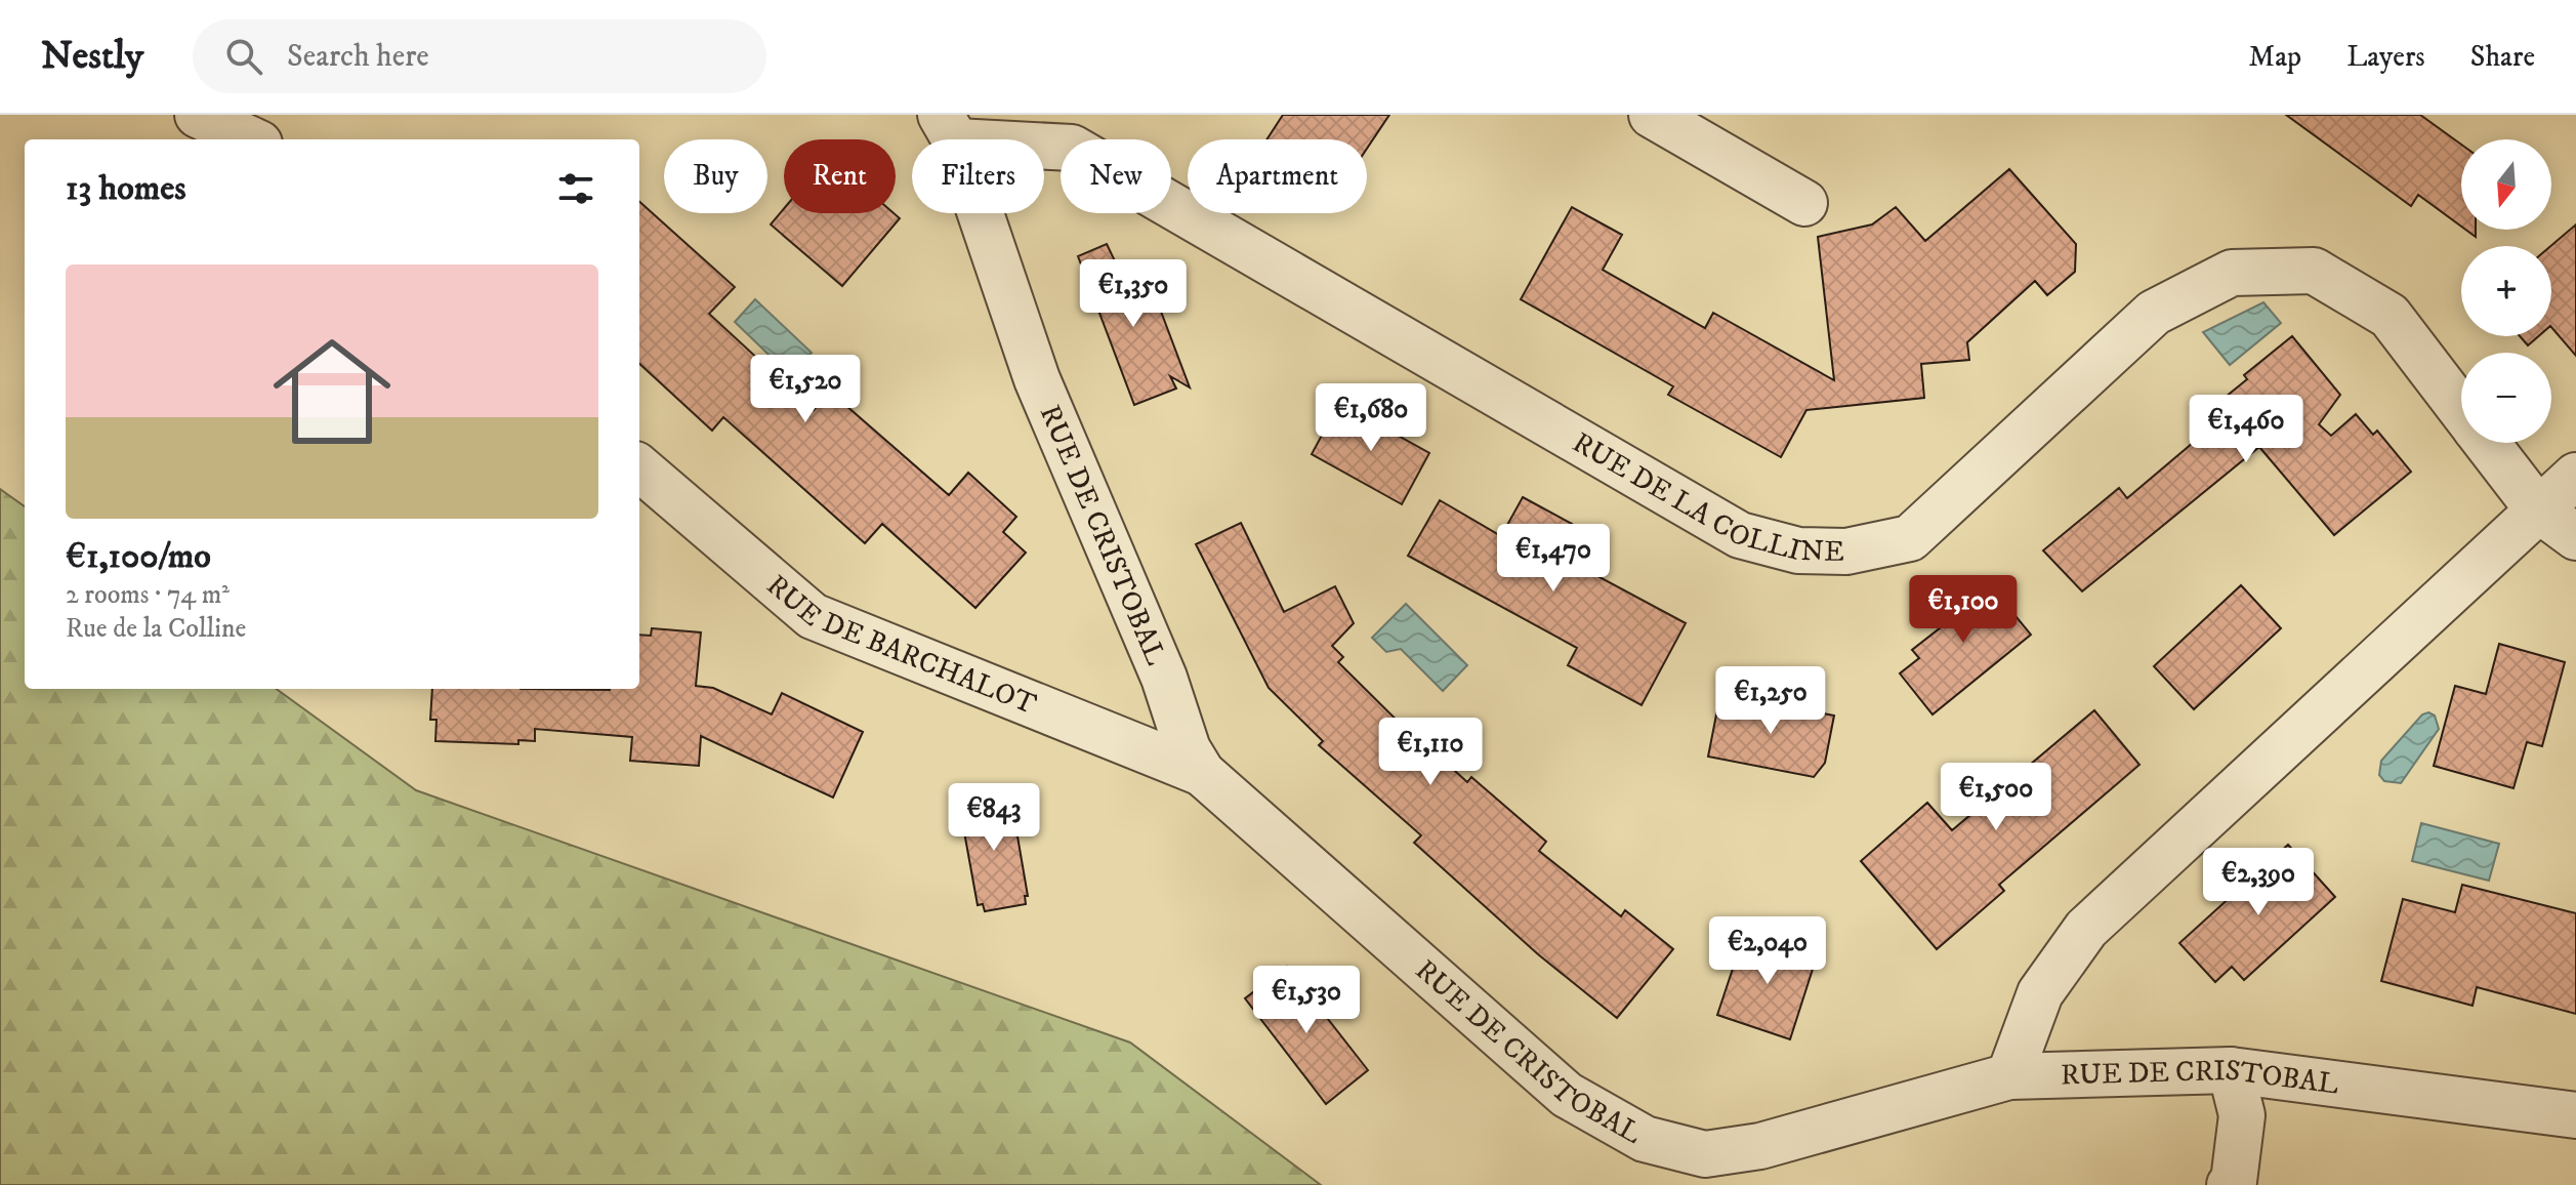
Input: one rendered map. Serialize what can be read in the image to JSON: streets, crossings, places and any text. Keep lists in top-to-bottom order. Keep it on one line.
{"streets":{"street":["RUE DE LA COLLINE","RUE DE CRISTOBAL","RUE DE BARCHALOT"]},"crossings":[["RUE DE LA COLLINE","RUE DE CRISTOBAL"],["RUE DE CRISTOBAL","RUE DE BARCHALOT"]],"north":"bottom","page":{"header":"Nestly","search":"Search here","nav":["Map","Layers","Share"],"map_buttons":["+","−"],"chip":["Buy","Rent","Filters","New","Apartment"],"heading":"13 homes","list":[{"name":"€1,100/mo","note":"2 rooms · 74 m² · Rue de la Colline"}],"price":["€1,350","€1,520","€1,680","€1,460","€1,470","€1,100","€1,250","€1,110","€1,500","€843","€2,390","€2,040","€1,530"]}}
